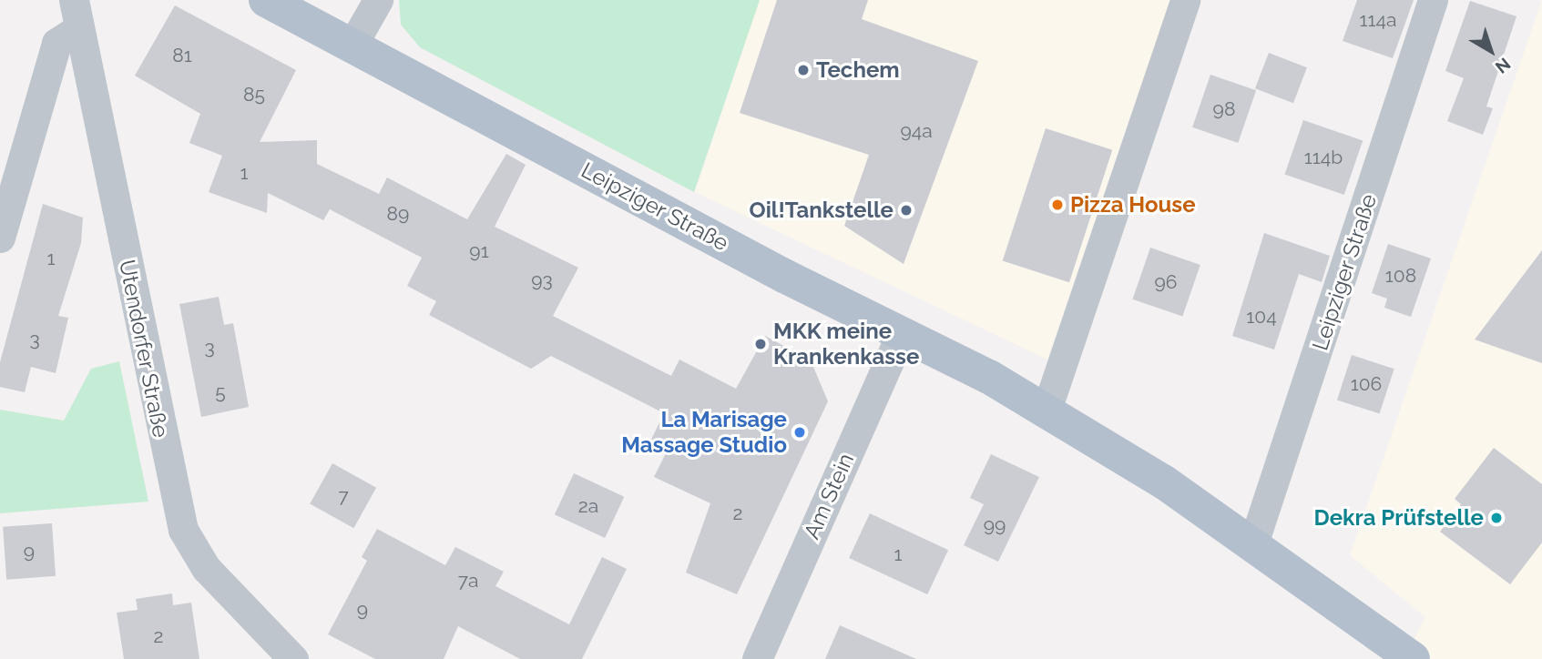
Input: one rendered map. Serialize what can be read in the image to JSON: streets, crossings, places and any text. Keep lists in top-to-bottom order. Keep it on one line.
{"streets":{"main road":["Leipziger Straße"],"street":["Utendorfer Straße","Am Stein"]},"crossings":[["Leipziger Straße","Am Stein"]],"places":["Techem","Pizza House","Oil!Tankstelle","MKK meine Krankenkasse","La Marisage Massage Studio","Dekra Prüfstelle"],"house_numbers":["114a","81","85","98","94a","114b","1","89","91","1","108","93","96","104","3","3","106","5","7","2a","2","99","9","1","7a","9","2"],"north":"bottom right"}
